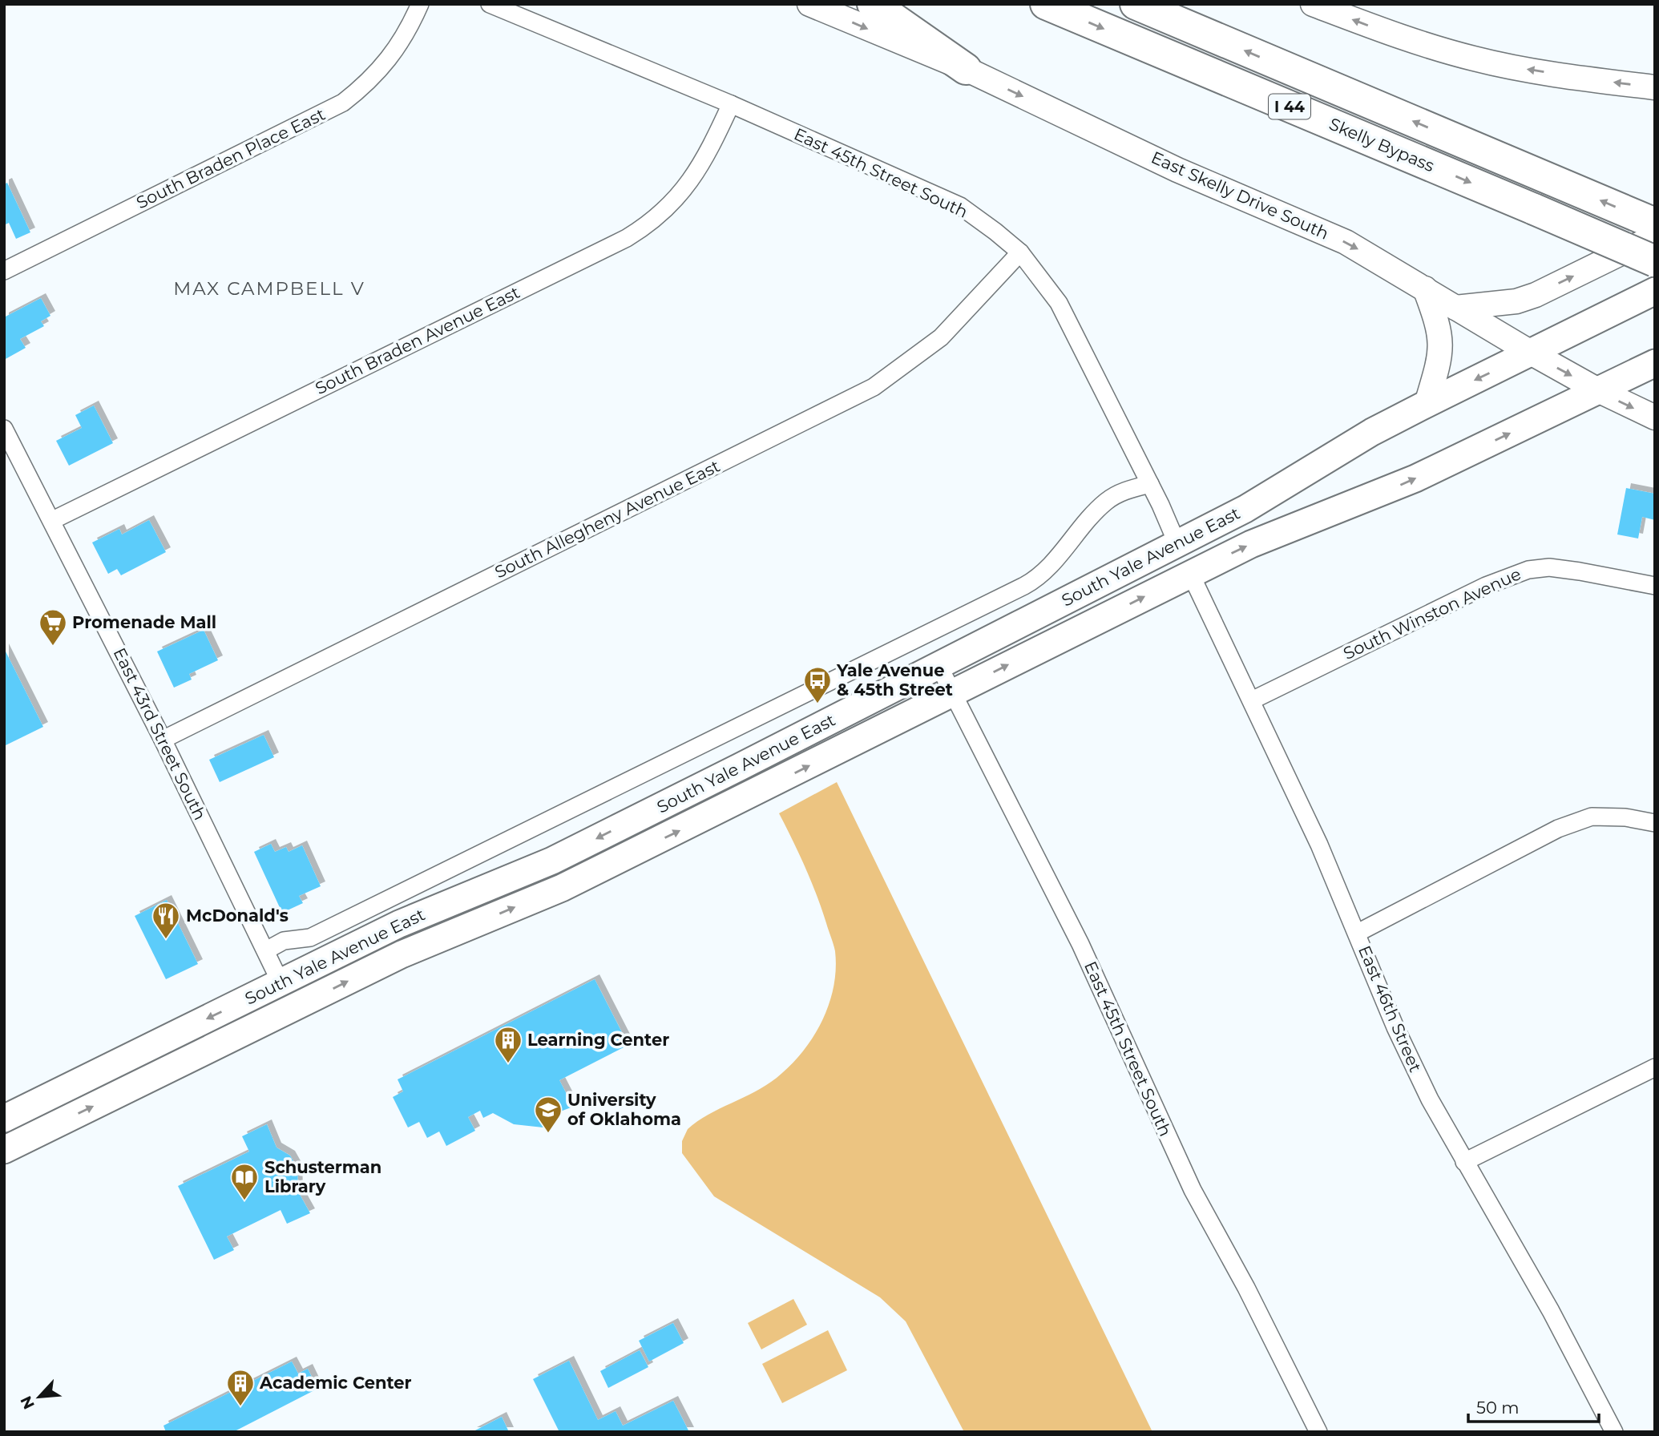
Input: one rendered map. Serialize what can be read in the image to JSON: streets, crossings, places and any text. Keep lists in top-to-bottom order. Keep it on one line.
{"streets":{"highway":["I 44","Skelly Bypass"],"main road":["East Skelly Drive South","South Yale Avenue East"],"street":["South Braden Place East","East 45th Street South","South Braden Avenue East","South Allegheny Avenue East","South Winston Avenue","East 43rd Street South","East 46th Street"]},"crossings":[["East 45th Street South","South Braden Avenue East"],["East 45th Street South","South Allegheny Avenue East"],["East 45th Street South","South Yale Avenue East"],["East Skelly Drive South","South Yale Avenue East"],["South Braden Avenue East","East 43rd Street South"],["South Allegheny Avenue East","East 43rd Street South"],["South Yale Avenue East","East 43rd Street South"],["South Yale Avenue East","East 46th Street"],["South Winston Avenue","East 46th Street"]],"one_way":["East Skelly Drive South"],"districts":["MAX CAMPBELL V"],"places":{"supermarket":["Promenade Mall"],"bus stop":["Yale Avenue & 45th Street"],"restaurant":["McDonald's"],"building":["Learning Center","Academic Center"],"school or university":["University of Oklahoma"],"library":["Schusterman Library"]},"scale_bar":"50 m","north":"bottom left"}
